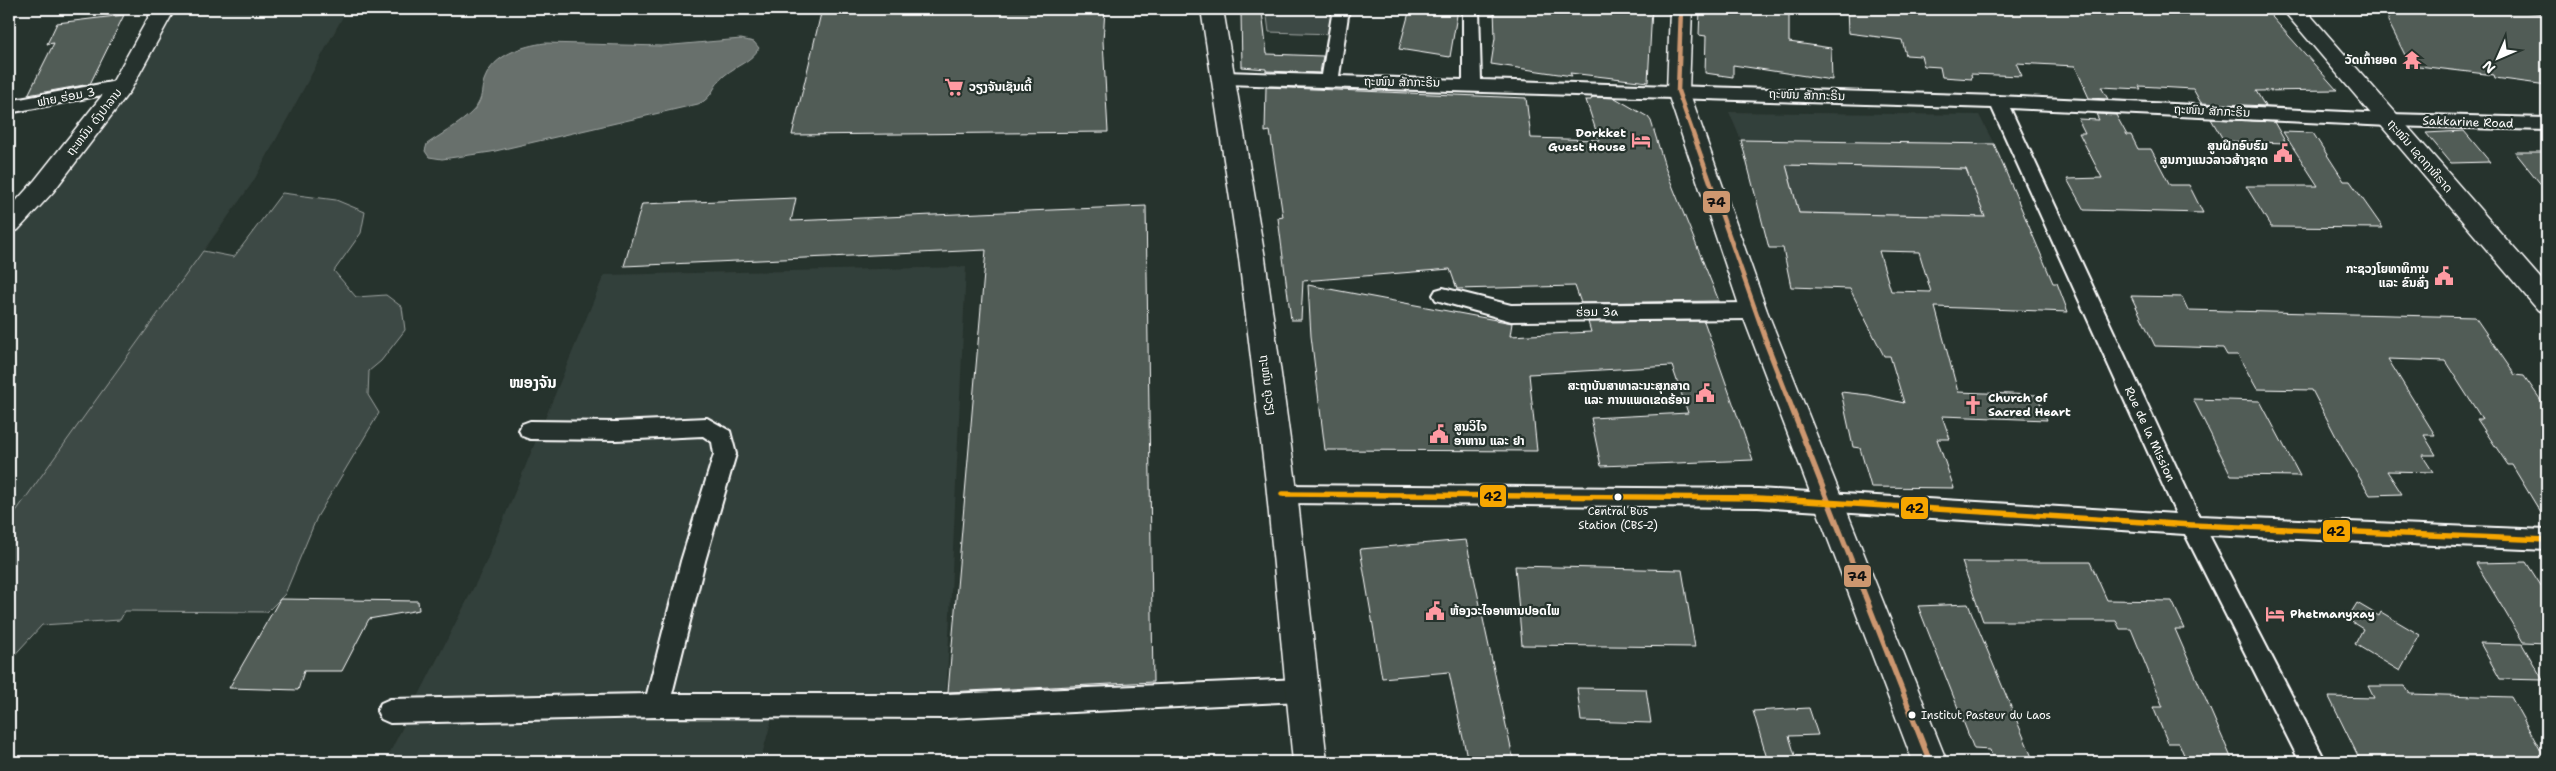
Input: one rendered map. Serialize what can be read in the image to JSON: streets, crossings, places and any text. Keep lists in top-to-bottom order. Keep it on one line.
{"streets":{"main road":["ຖະຫນົນ ດົງປາລານ","ຖະໜົນ ເຊດຖາທິຣາດ","ຖະໜົນ ຄູວຽງ"],"street":["ຖະໜົນ ສັກກະຣິນ","ຟາຍ ຮ່ອມ 3","Sakkarine Road","ຮ່ອມ 3a","Rue de la Mission"]},"crossings":[["ຖະໜົນ ສັກກະຣິນ","Sakkarine Road"],["ຖະໜົນ ສັກກະຣິນ","ຖະໜົນ ເຊດຖາທິຣາດ"],["ຖະໜົນ ສັກກະຣິນ","ຖະໜົນ ຄູວຽງ"],["ຖະໜົນ ສັກກະຣິນ","Rue de la Mission"],["ຟາຍ ຮ່ອມ 3","ຖະຫນົນ ດົງປາລານ"],["Sakkarine Road","ຖະໜົນ ເຊດຖາທິຣາດ"]],"districts":["ໜອງຈັນ"],"places":{"temple":["ວັດເກົ້າຍອດ"],"supermarket":["ວຽງຈັນເຊັນເຕີ້"],"hotel":["Dorkket Guest House","Phetmanyxay"],"public building":["ສູນຝຶກອົບຮົມ ສູນກາງແນວລາວສ້າງຊາດ","ກະຊວງໂຍທາທິການ ແລະ ຂົນສົ່ງ","ສະຖາບັນສາທາລະນະສຸກສາດ ແລະ ການແພດເຂດຮ້ອນ","ສູນວິໄຈ ອາຫານ ແລະ ຢາ","ຫ້ອງວະໄຈອາຫານປອດໄພ"],"church":["Church of Sacred Heart"],"other":["Central Bus Station (CBS-2)","Institut Pasteur du Laos"]},"lines":["transit line 74","transit line 42"],"north":"bottom left"}
